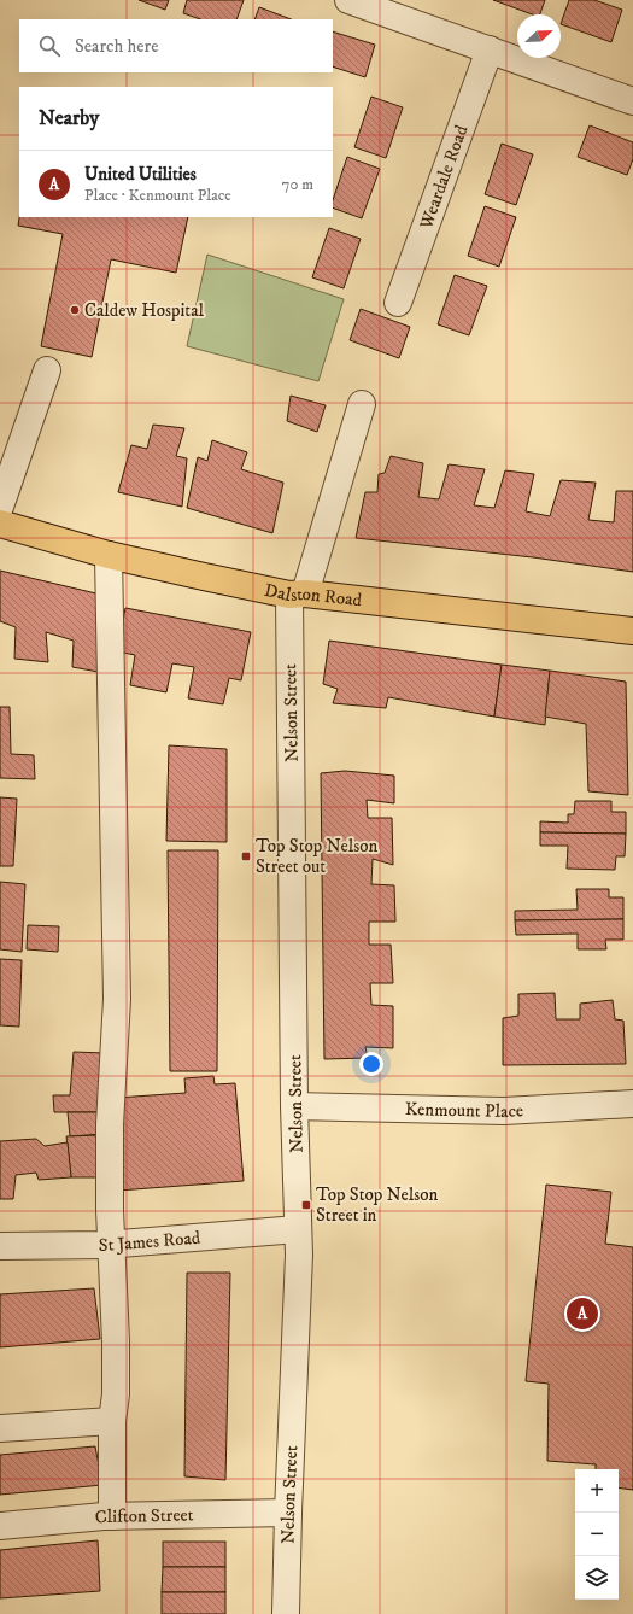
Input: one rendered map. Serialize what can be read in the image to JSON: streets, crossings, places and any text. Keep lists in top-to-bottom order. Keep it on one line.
{"streets":{"main road":["Dalston Road"],"street":["Weardale Road","Nelson Street","Kenmount Place","St James Road","Clifton Street"]},"crossings":[["Dalston Road","Nelson Street"],["Nelson Street","Kenmount Place"],["Nelson Street","St James Road"],["Nelson Street","Clifton Street"]],"places":{"other":["Caldew Hospital"],"transit":["Top Stop Nelson Street out","Top Stop Nelson Street in"]},"north":"top right","page":{"search":"Search here","heading":"Nearby","list":[{"mark":"A","name":"United Utilities","note":"Place · Kenmount Place","value":"70 m"}],"pins":"A","map_buttons":["+","−"]}}
